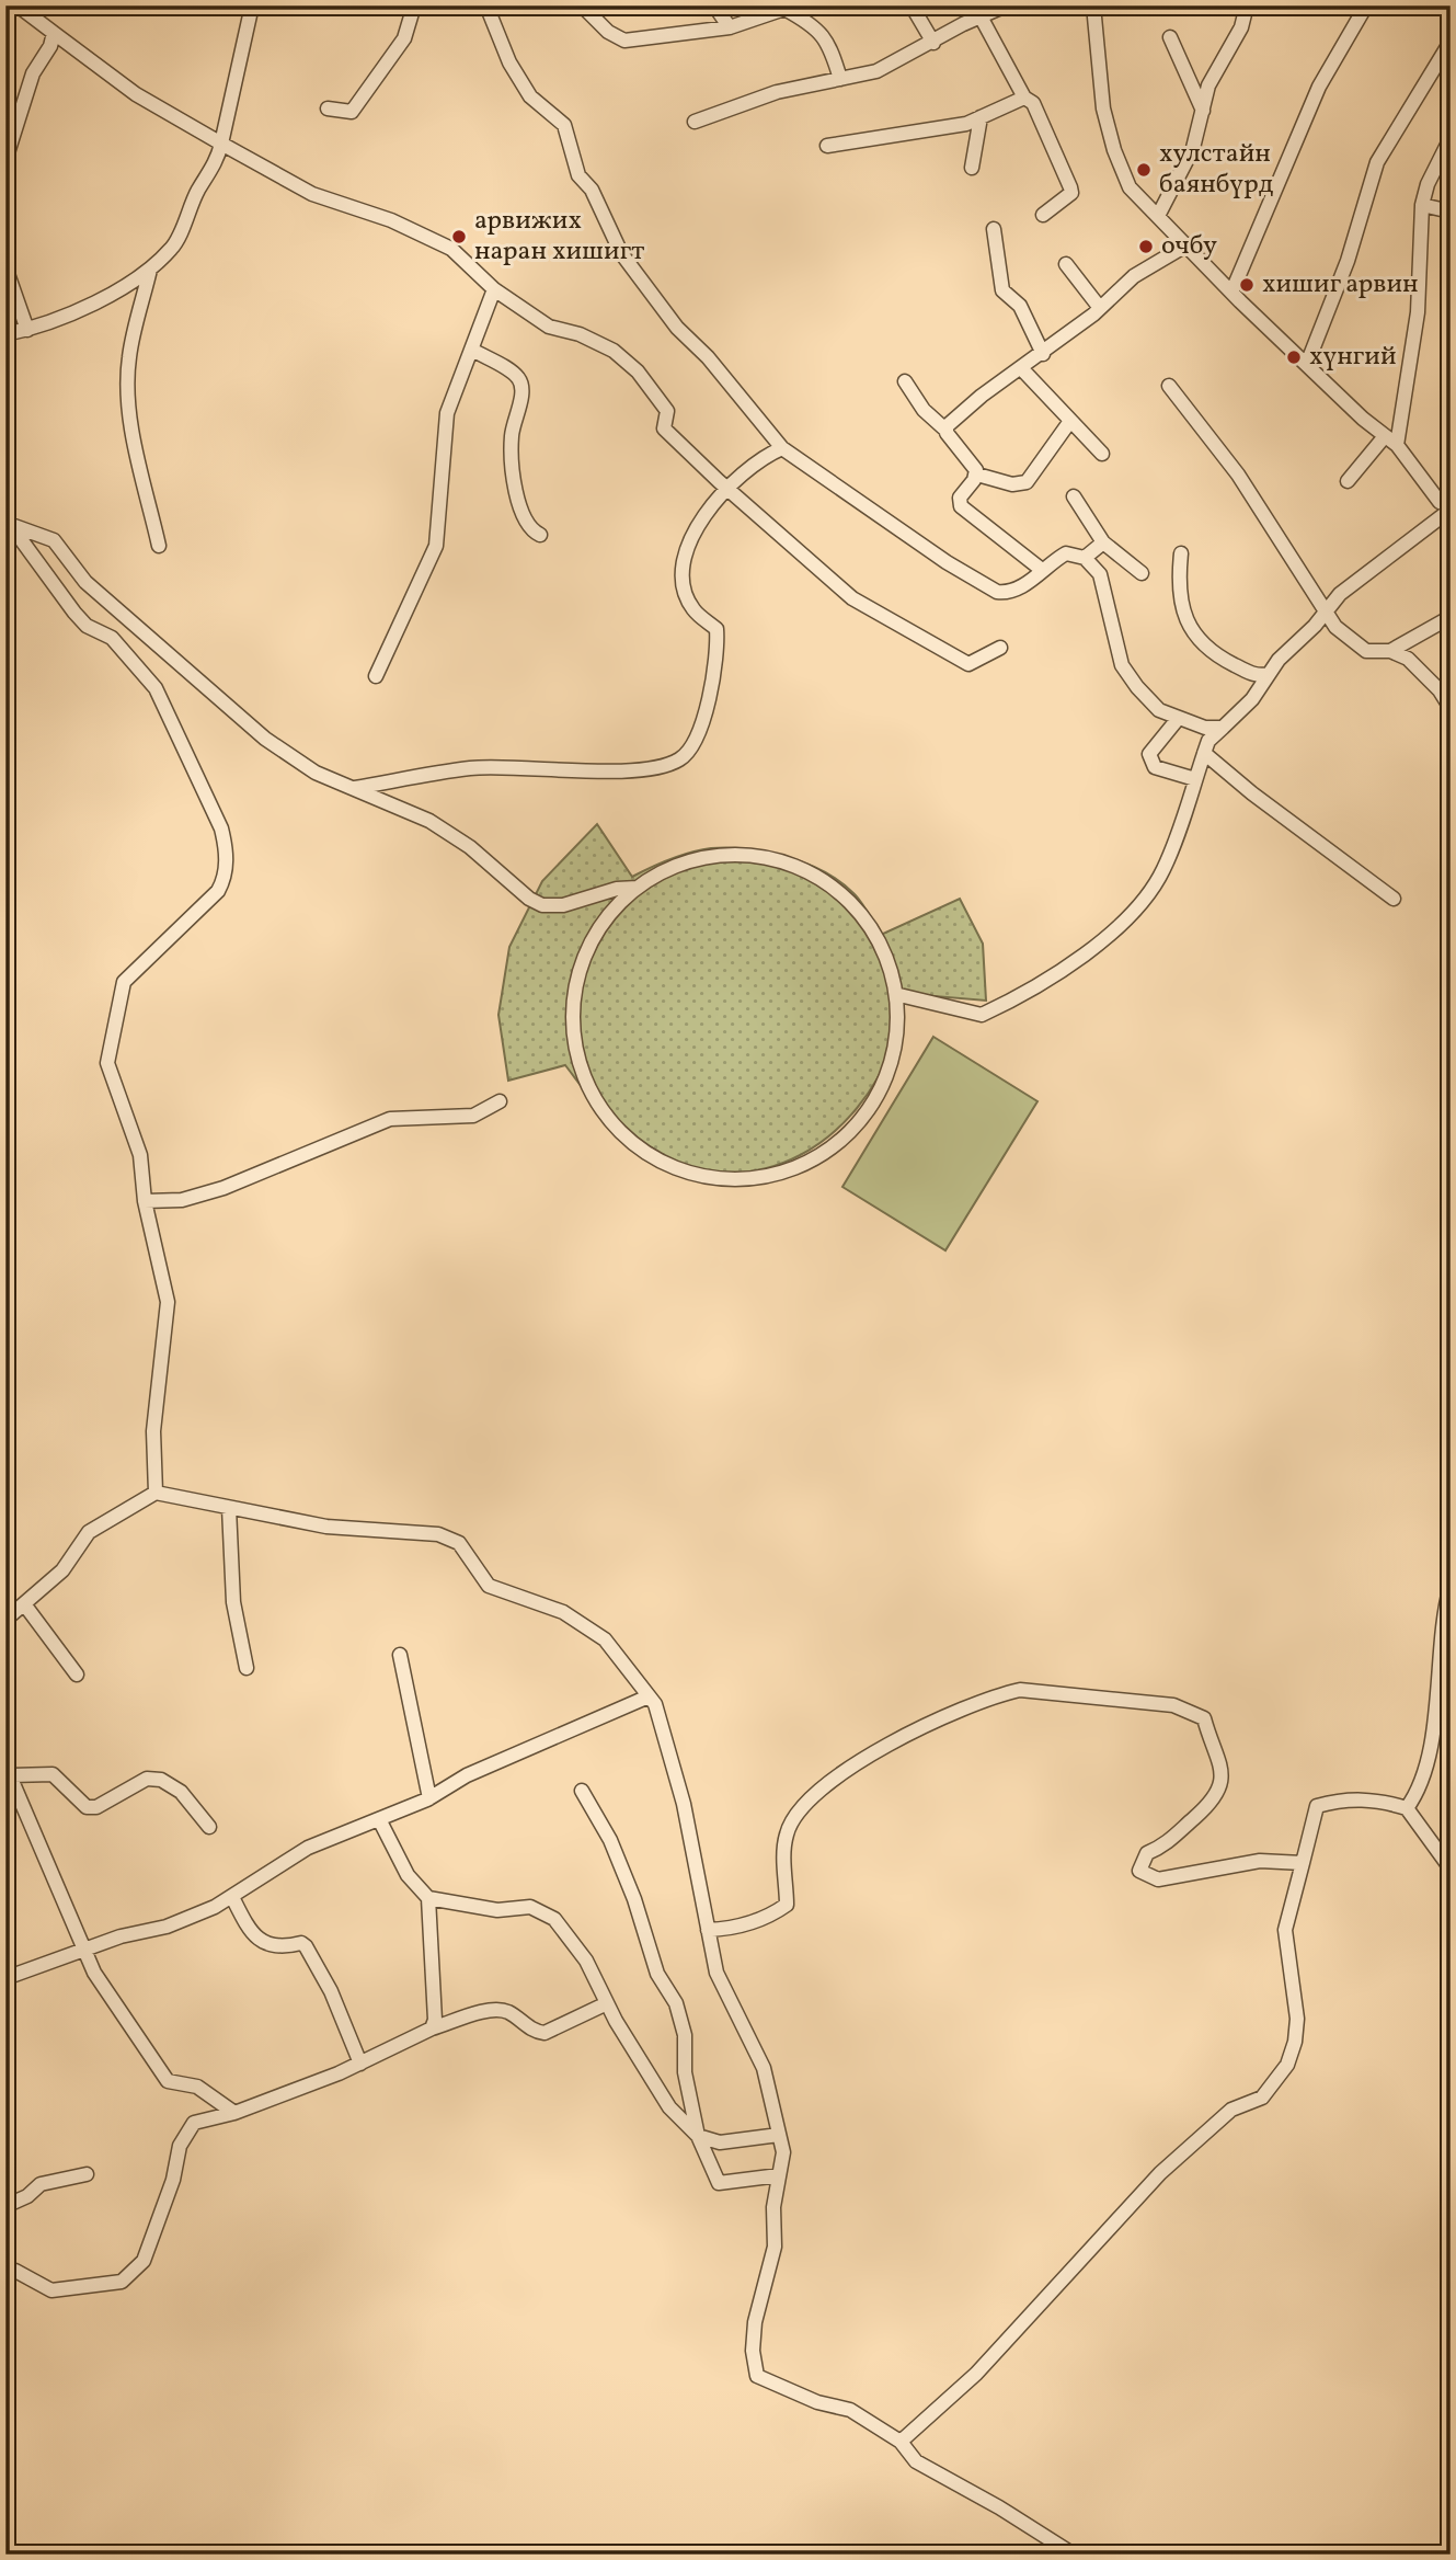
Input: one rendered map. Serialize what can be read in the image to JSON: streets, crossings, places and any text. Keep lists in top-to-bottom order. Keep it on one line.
{"places":["хулстайн баянбүрд","арвижих наран хишигт","очбу","хишиг арвин","хүнгий"]}
